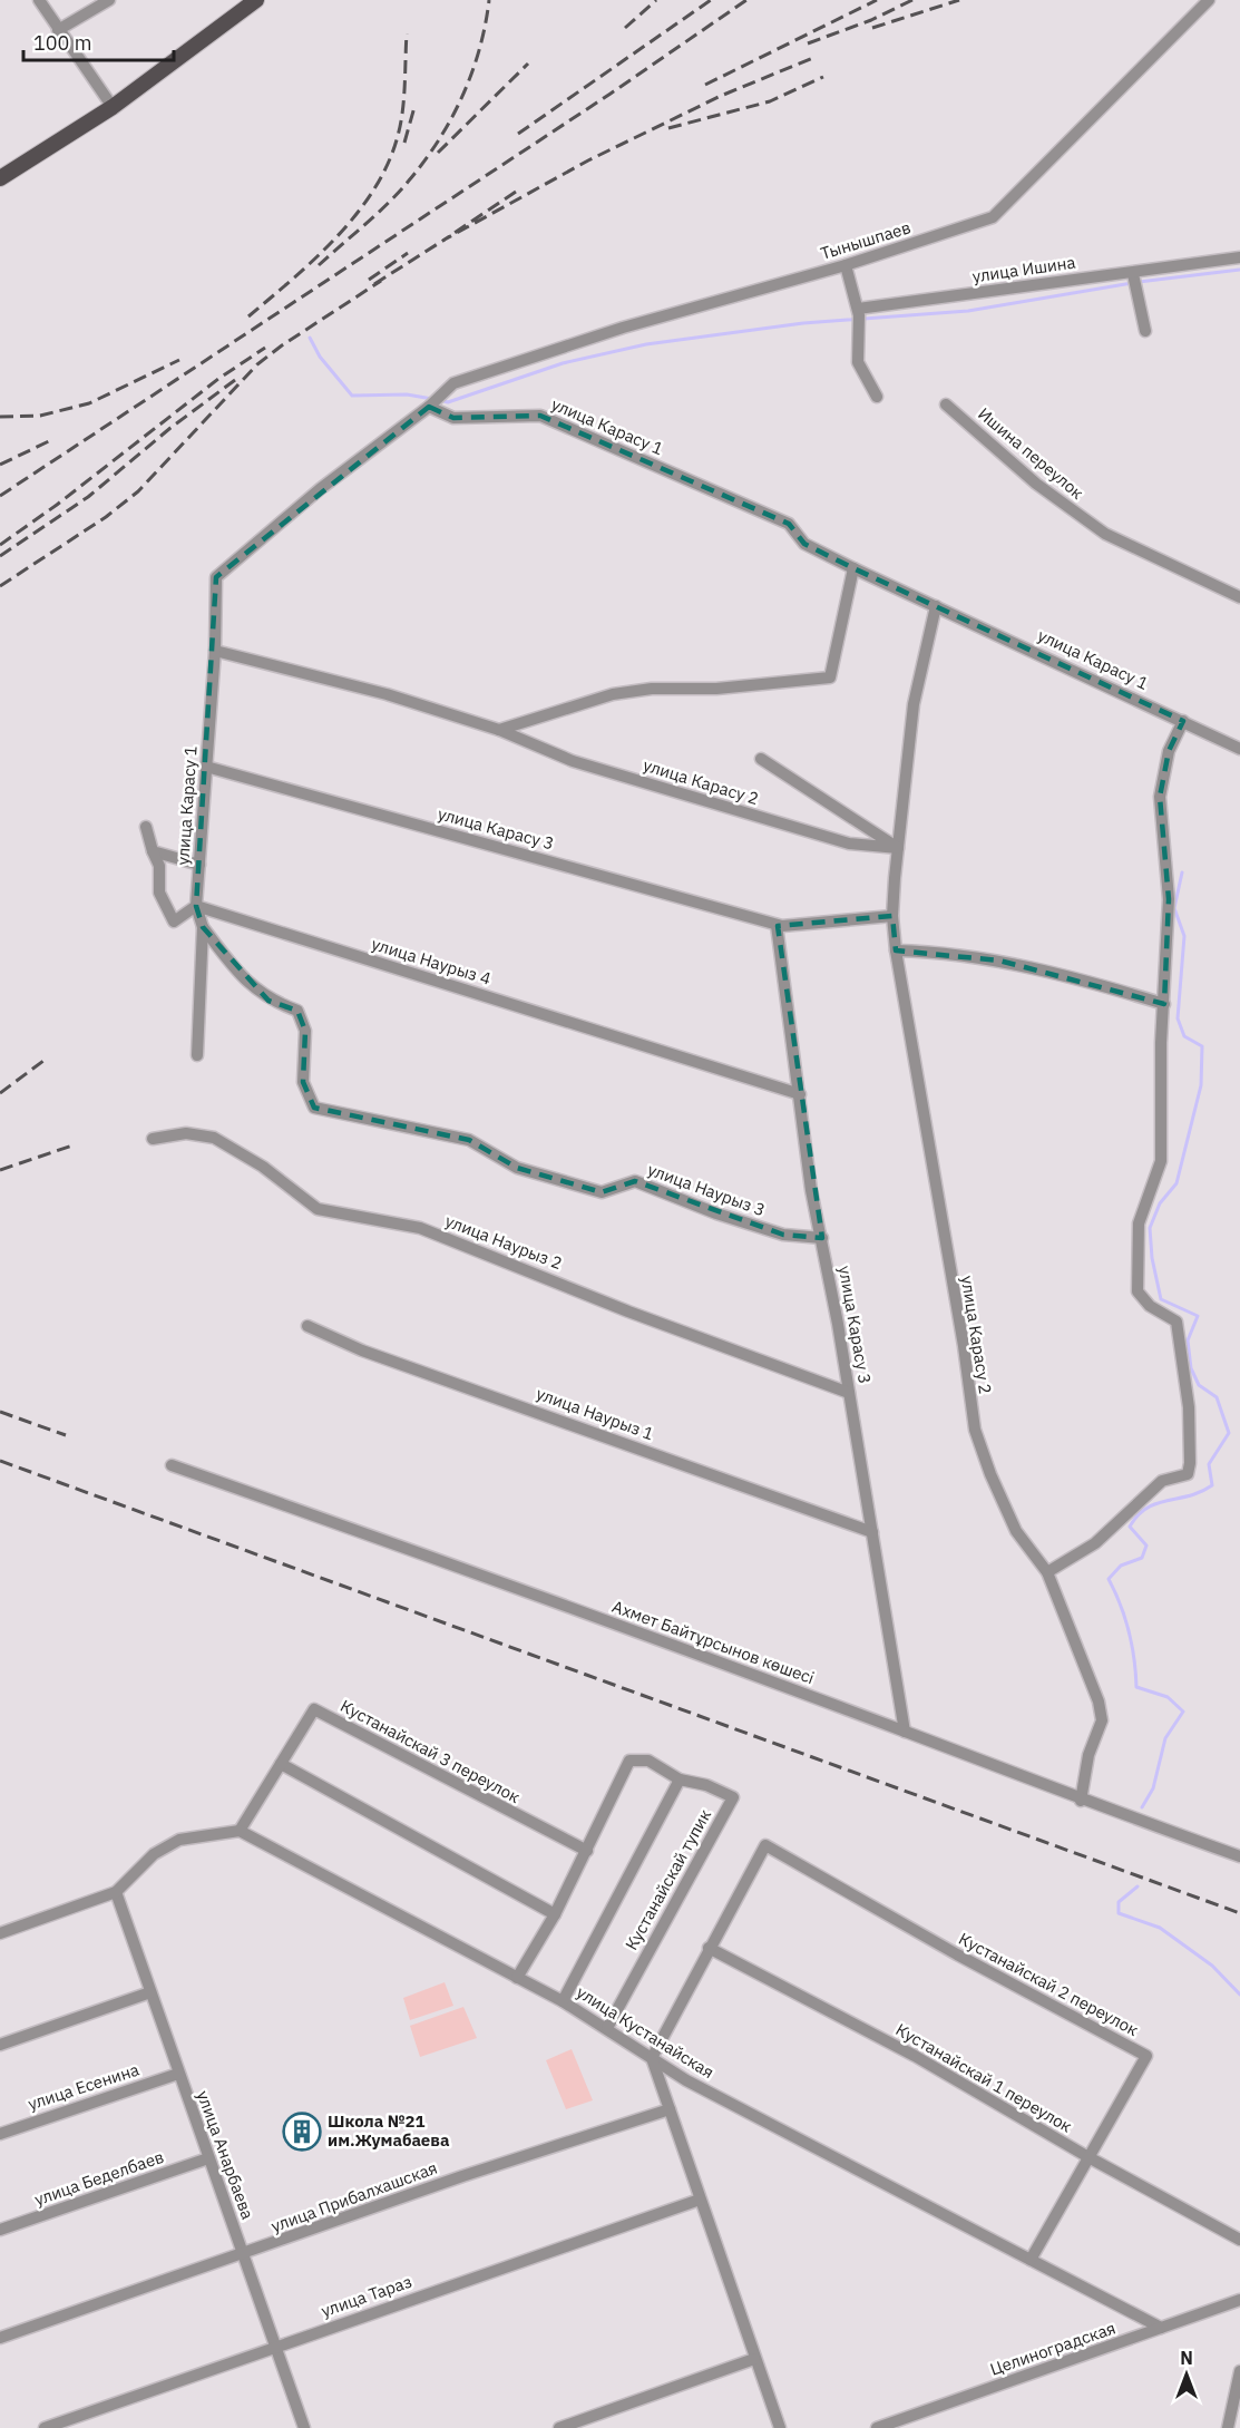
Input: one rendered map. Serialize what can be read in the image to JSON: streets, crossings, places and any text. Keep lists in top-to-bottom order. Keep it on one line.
{"streets":{"street":["Тынышпаев","улица Ишина","улица Карасу 1","Ишина переулок","улица Карасу 2","улица Карасу 3","улица Наурыз 4","улица Наурыз 3","улица Наурыз 2","улица Наурыз 1","Ахмет Байтұрсынов көшесі","Кустанайскай 3 переулок","Кустанайскай тупик","Кустанайскай 2 переулок","улица Кустанайская","Кустанайскай 1 переулок","улица Есенина","улица Анарбаева","улица Беделбаев","улица Прибалхашская","улица Тараз","Целиноградская"]},"crossings":[["Тынышпаев","улица Карасу 1"],["улица Карасу 1","улица Карасу 2"],["улица Карасу 1","улица Карасу 3"],["улица Карасу 1","улица Наурыз 4"],["улица Карасу 2","улица Карасу 3"],["улица Карасу 2","Ахмет Байтұрсынов көшесі"],["улица Карасу 3","улица Наурыз 4"],["улица Карасу 3","улица Наурыз 3"],["улица Карасу 3","улица Наурыз 2"],["улица Карасу 3","улица Наурыз 1"],["улица Карасу 3","Ахмет Байтұрсынов көшесі"],["Кустанайскай 3 переулок","Кустанайскай тупик"],["Кустанайскай 3 переулок","улица Кустанайская"],["Кустанайскай тупик","улица Кустанайская"],["Кустанайскай 2 переулок","улица Кустанайская"],["Кустанайскай 2 переулок","Кустанайскай 1 переулок"],["улица Кустанайская","Целиноградская"],["улица Есенина","улица Анарбаева"],["улица Анарбаева","улица Беделбаев"],["улица Анарбаева","улица Прибалхашская"],["улица Анарбаева","улица Тараз"]],"places":{"building":["Школа №21 им.Жумабаева"]},"scale_bar":"100 m","north":"top"}
